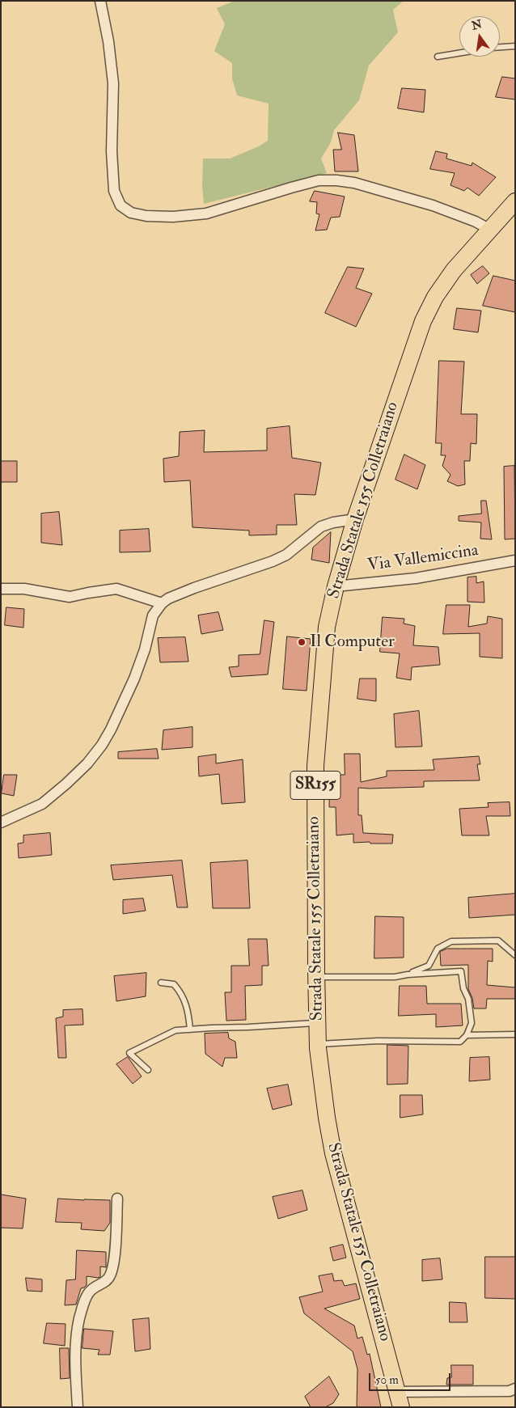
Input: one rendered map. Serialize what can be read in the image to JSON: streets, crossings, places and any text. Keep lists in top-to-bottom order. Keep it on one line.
{"streets":{"main road":["Strada Statale 155 Colletraiano","SR155"],"street":["Via Vallemiccina"]},"crossings":[["Strada Statale 155 Colletraiano","Via Vallemiccina"]],"places":["Il Computer"],"scale_bar":"50 m","north":"top"}
